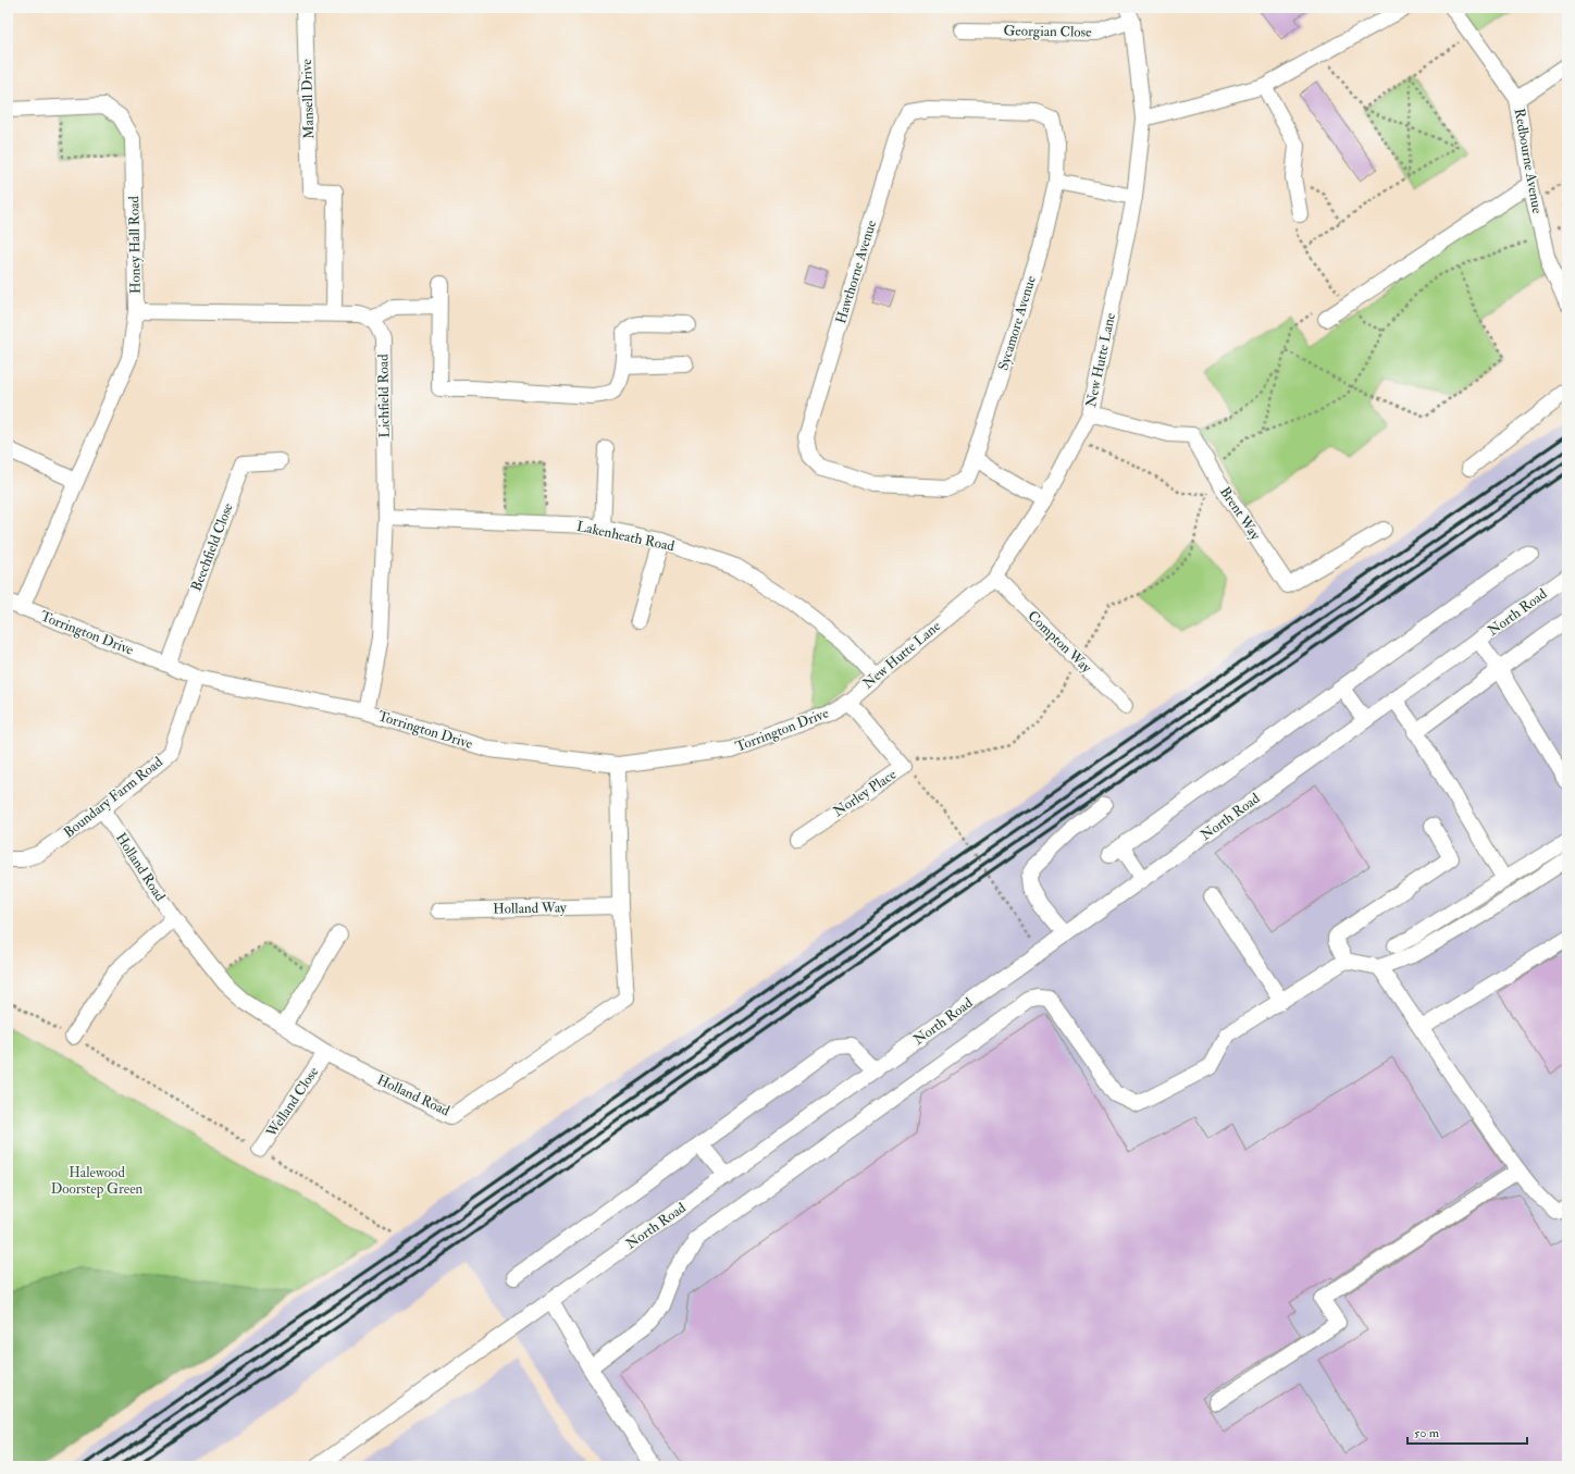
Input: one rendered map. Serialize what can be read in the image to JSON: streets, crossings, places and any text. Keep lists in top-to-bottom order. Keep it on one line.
{"streets":{"street":["Georgian Close","Mansell Drive","Redbourne Avenue","Honey Hall Road","Hawthorne Avenue","Sycamore Avenue","New Hutte Lane","Lichfield Road","Brent Way","Lakenheath Road","Beechfield Close","North Road","Torrington Drive","Compton Way","Norley Place","Boundary Farm Road","Holland Road","Holland Way","Welland Close"]},"crossings":[["Georgian Close","New Hutte Lane"],["Honey Hall Road","Torrington Drive"],["Hawthorne Avenue","Sycamore Avenue"],["New Hutte Lane","Lakenheath Road"],["New Hutte Lane","Torrington Drive"],["New Hutte Lane","Compton Way"],["New Hutte Lane","Norley Place"],["Lichfield Road","Lakenheath Road"],["Lichfield Road","Torrington Drive"],["Beechfield Close","Torrington Drive"],["Torrington Drive","Norley Place"],["Torrington Drive","Boundary Farm Road"],["Torrington Drive","Holland Road"],["Boundary Farm Road","Holland Road"],["Holland Road","Holland Way"],["Holland Road","Welland Close"]],"parks":["Halewood Doorstep Green"],"scale_bar":"50 m"}
